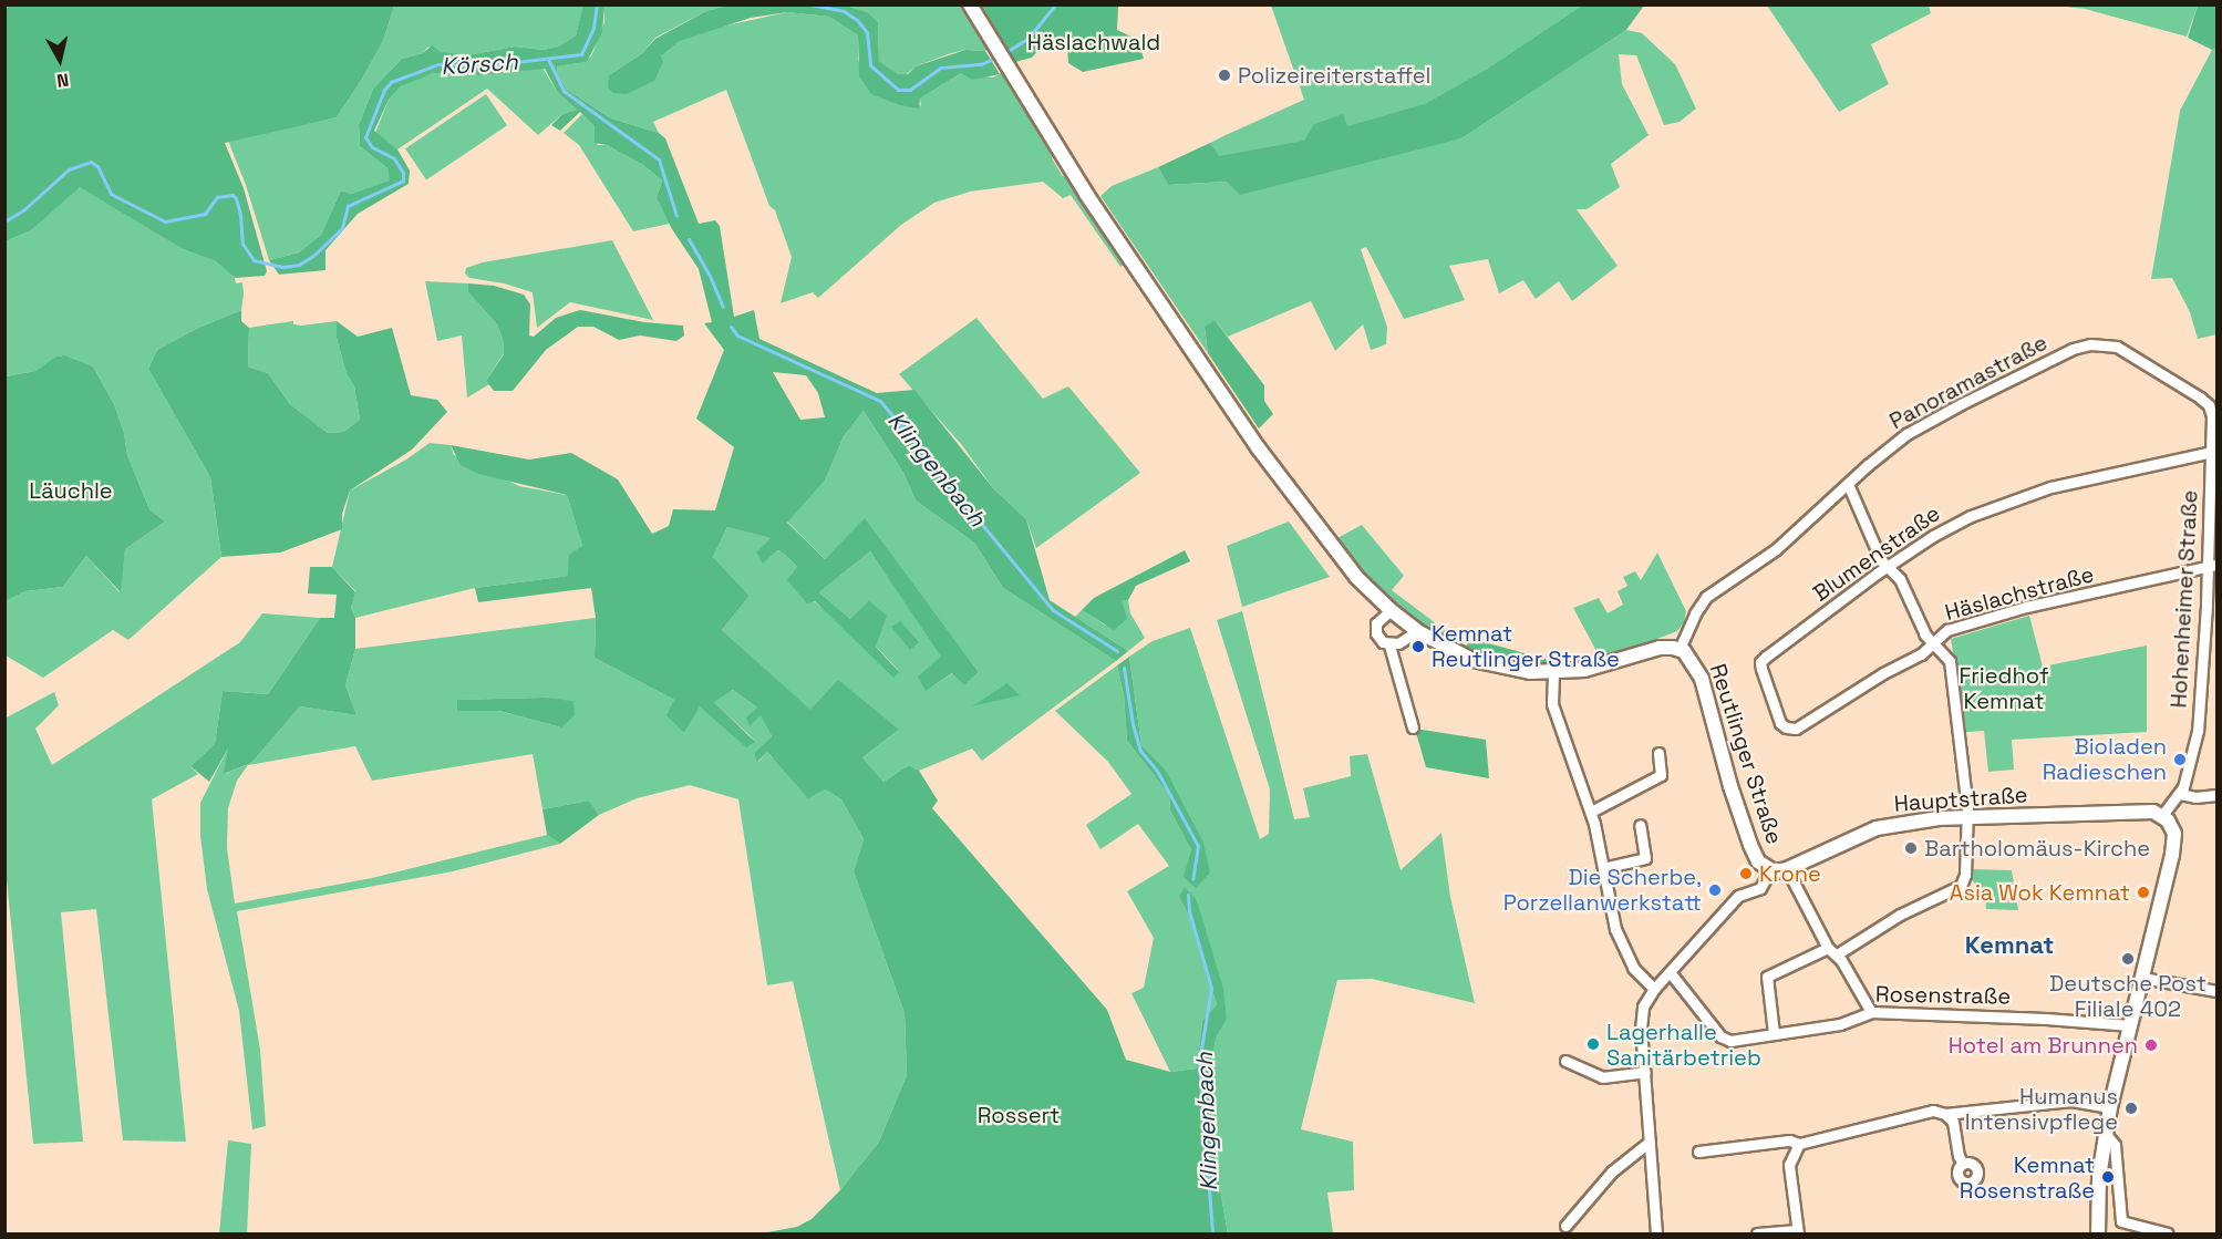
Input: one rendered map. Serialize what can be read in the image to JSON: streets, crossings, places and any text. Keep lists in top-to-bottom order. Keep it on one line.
{"streets":{"main road":["Reutlinger Straße","Hauptstraße"],"street":["Panoramastraße","Blumenstraße","Häslachstraße","Hohenheimer Straße","Rosenstraße"]},"crossings":[["Panoramastraße","Hohenheimer Straße"],["Panoramastraße","Reutlinger Straße"],["Blumenstraße","Häslachstraße"],["Blumenstraße","Hohenheimer Straße"],["Häslachstraße","Hohenheimer Straße"],["Hohenheimer Straße","Hauptstraße"],["Reutlinger Straße","Hauptstraße"]],"districts":["Kemnat"],"water":["Körsch","Klingenbach"],"parks":["Häslachwald","Läuchle","Friedhof Kemnat","Rossert"],"places":["Polizeireiterstaffel","Kemnat Reutlinger Straße","Bioladen Radieschen","Bartholomäus-Kirche","Krone","Die Scherbe, Porzellanwerkstatt","Asia Wok Kemnat","Deutsche Post Filiale 402","Lagerhalle Sanitärbetrieb","Hotel am Brunnen","Humanus Intensivpflege","Kemnat Rosenstraße"],"north":"bottom"}
